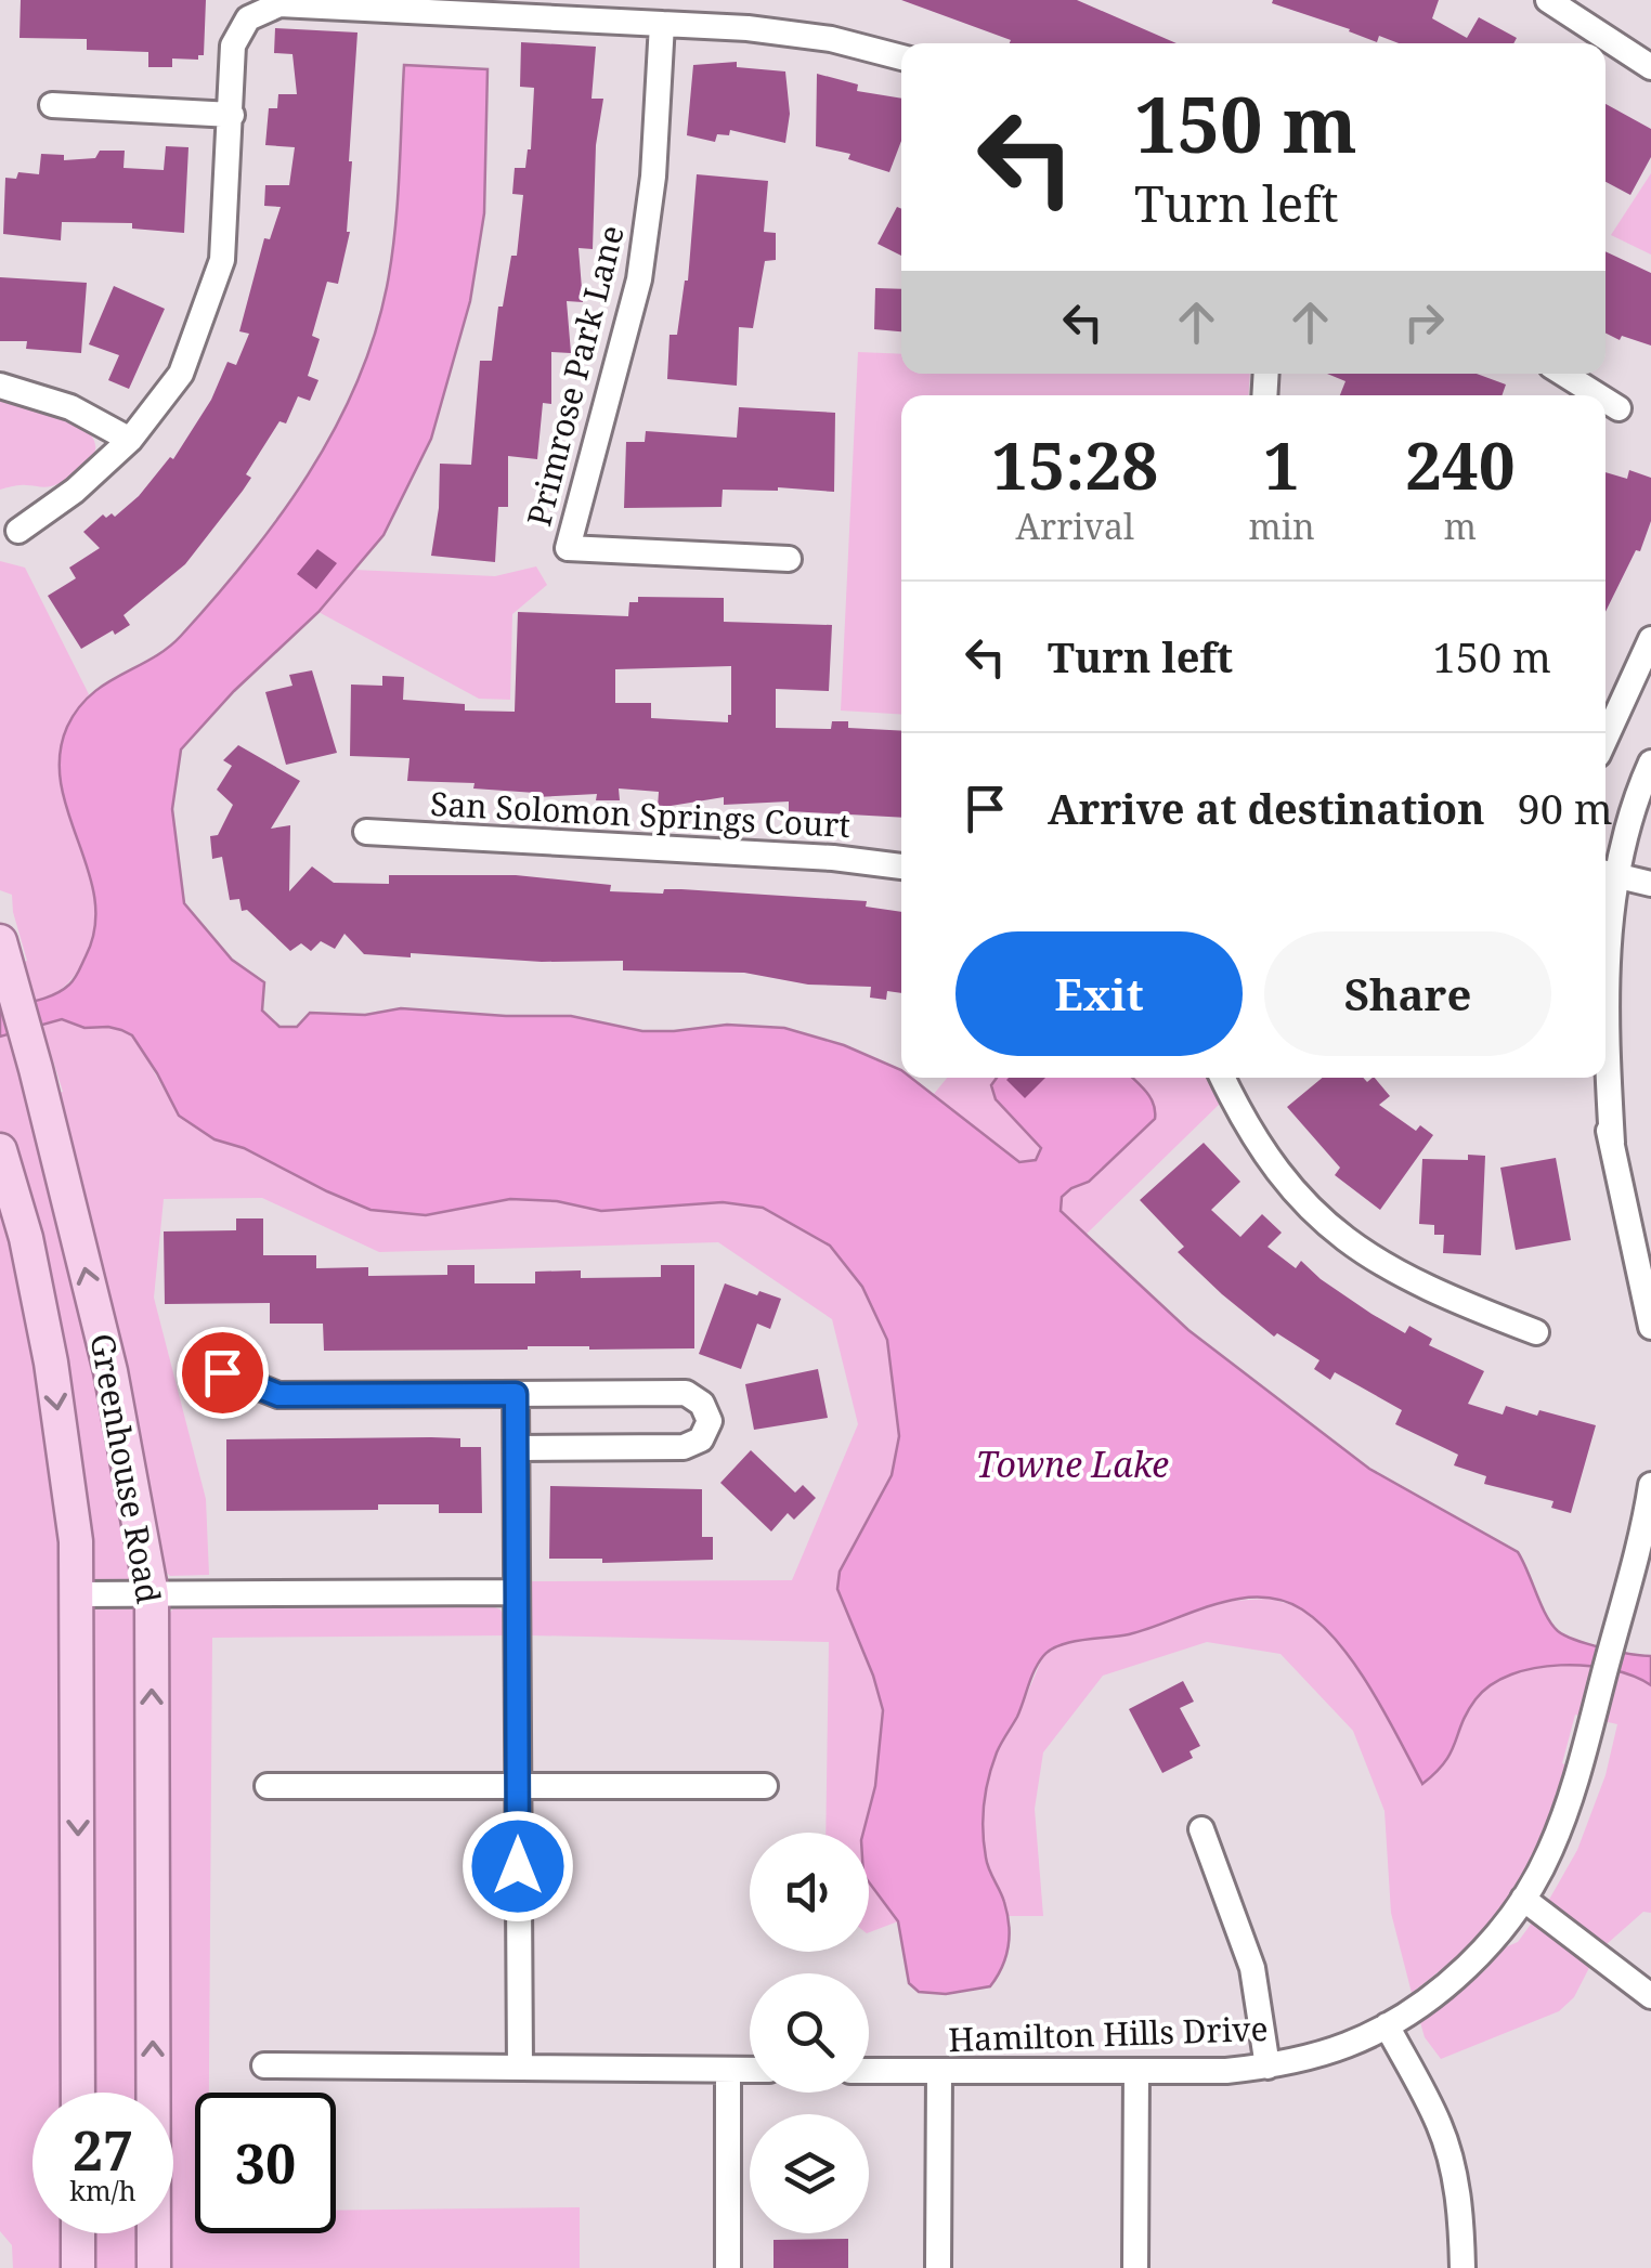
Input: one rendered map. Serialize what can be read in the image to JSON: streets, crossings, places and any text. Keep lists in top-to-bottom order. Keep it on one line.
{"streets":{"main road":["Greenhouse Road"],"street":["Primrose Park Lane","San Solomon Springs Court","Hamilton Hills Drive"]},"water":["Towne Lake"],"page":{"turn":["150 m","Turn left"],"eta":["15:28","Arrival","1","min","240","m"],"list":[{"name":"Turn left","value":"150 m"},{"name":"Arrive at destination","value":"90 m"}],"buttons":["Exit","Share"],"speed":"27 km/h","limit":"30"}}
